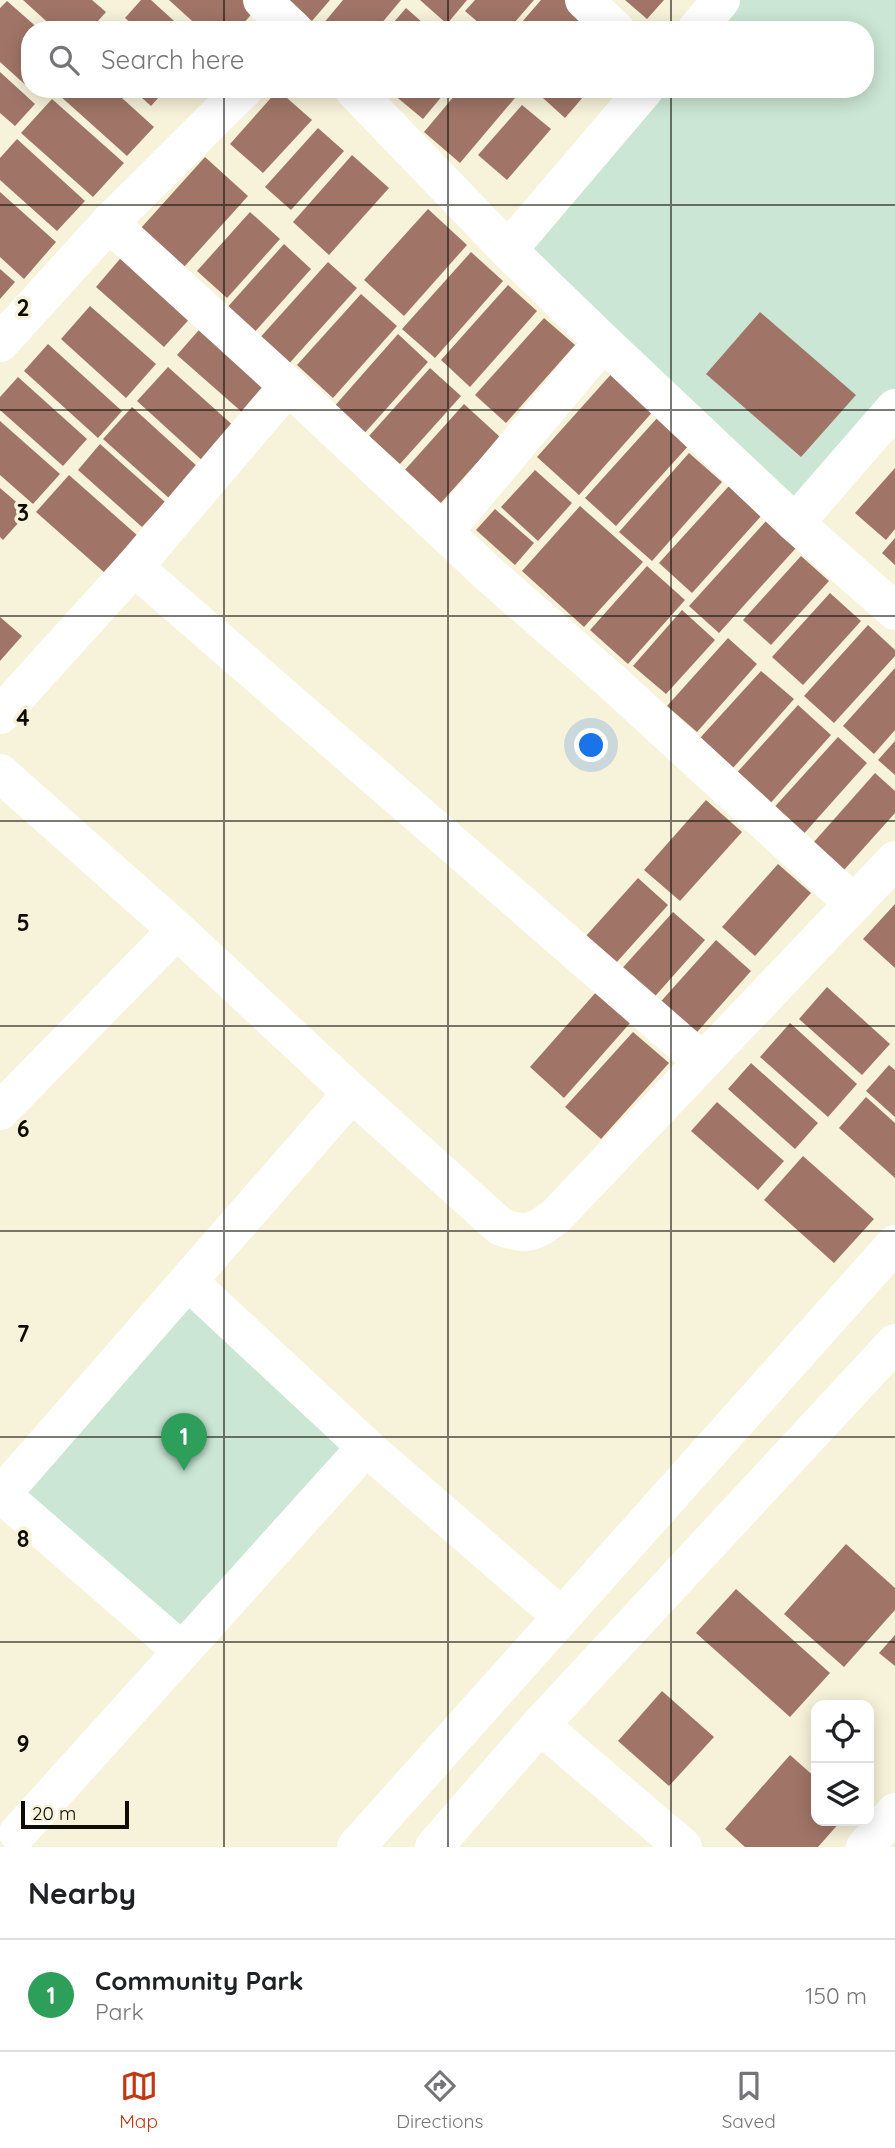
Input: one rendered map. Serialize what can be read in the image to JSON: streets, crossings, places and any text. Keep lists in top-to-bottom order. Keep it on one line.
{"scale_bar":"20 m","page":{"search":"Search here","pins":"1","scale":"20 m","heading":"Nearby","list":[{"mark":"1","name":"Community Park","note":"Park","value":"150 m"}],"nav":["Map","Directions","Saved"]},"grid":{"rows":["2","3","4","5","6","7","8","9"]}}
